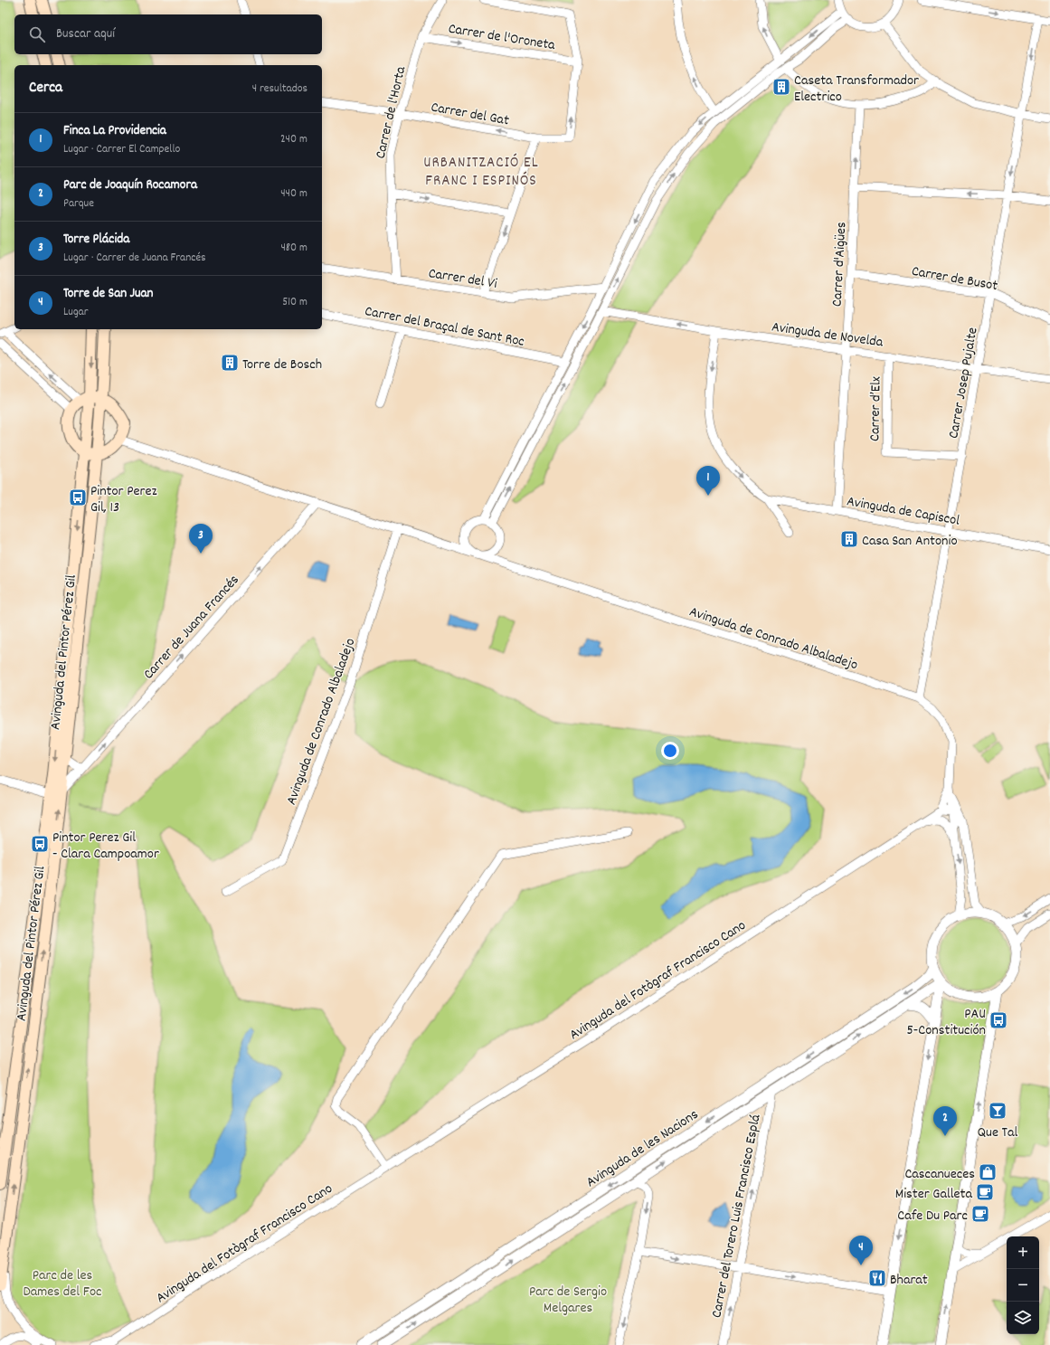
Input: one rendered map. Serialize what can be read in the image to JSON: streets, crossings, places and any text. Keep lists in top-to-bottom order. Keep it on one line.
{"streets":{"main road":["Avinguda del Pintor Pérez Gil"],"street":["Carrer de l'Oroneta","Carrer de l'Horta","Carrer del Gat","Carrer d'Aigües","Carrer del Vi","Carrer de Busot","Carrer del Braçal de Sant Roc","Avinguda de Novelda","Carrer Josep Pujalte","Carrer d’Elx","Avinguda de Capiscol","Carrer de Juana Francés","Avinguda de Conrado Albaladejo","Avinguda del Fotògraf Francisco Cano","Avinguda de les Nacions","Carrer del Torero Luis Francisco Esplá"]},"crossings":[["Carrer de l'Oroneta","Carrer de l'Horta"],["Carrer de l'Oroneta","Carrer del Gat"],["Carrer de l'Horta","Carrer del Gat"],["Carrer de l'Horta","Carrer del Vi"],["Carrer d'Aigües","Carrer de Busot"],["Carrer d'Aigües","Avinguda de Novelda"],["Carrer d'Aigües","Avinguda de Capiscol"],["Carrer de Busot","Carrer Josep Pujalte"],["Avinguda de Novelda","Carrer Josep Pujalte"],["Avinguda de Novelda","Carrer d’Elx"],["Avinguda de Novelda","Avinguda de Capiscol"],["Carrer Josep Pujalte","Carrer d’Elx"],["Carrer Josep Pujalte","Avinguda de Capiscol"],["Carrer Josep Pujalte","Avinguda de Conrado Albaladejo"],["Carrer de Juana Francés","Avinguda de Conrado Albaladejo"],["Carrer de Juana Francés","Avinguda del Pintor Pérez Gil"],["Avinguda de les Nacions","Carrer del Torero Luis Francisco Esplá"]],"one_way":["Carrer de l'Oroneta","Avinguda de Capiscol","Carrer de Juana Francés","Carrer del Torero Luis Francisco Esplá"],"districts":["URBANITZACIÓ EL FRANC I ESPINÓS"],"parks":["Parc de les Dames del Foc","Parc de Sergio Melgares"],"places":{"building":["Caseta Transformador Electrico","Torre de Bosch","Casa San Antonio"],"bus stop":["Pintor Perez Gil, 13","Pintor Perez Gil - Clara Campoamor","PAU 5-Constitución"],"bar":["Que Tal"],"shop":["Cascanueces"],"cafe":["Mister Galleta","Cafe Du Parc"],"restaurant":["Bharat"]},"page":{"search":"Buscar aquí","heading":["Cerca","4 resultados"],"list":[{"mark":"1","name":"Finca La Providencia","note":"Lugar · Carrer El Campello","value":"240 m"},{"mark":"2","name":"Parc de Joaquín Rocamora","note":"Parque","value":"440 m"},{"mark":"3","name":"Torre Plácida","note":"Lugar · Carrer de Juana Francés","value":"480 m"},{"mark":"4","name":"Torre de San Juan","note":"Lugar","value":"510 m"}],"pins":["1","3","2","4"],"map_buttons":["+","−"]}}
